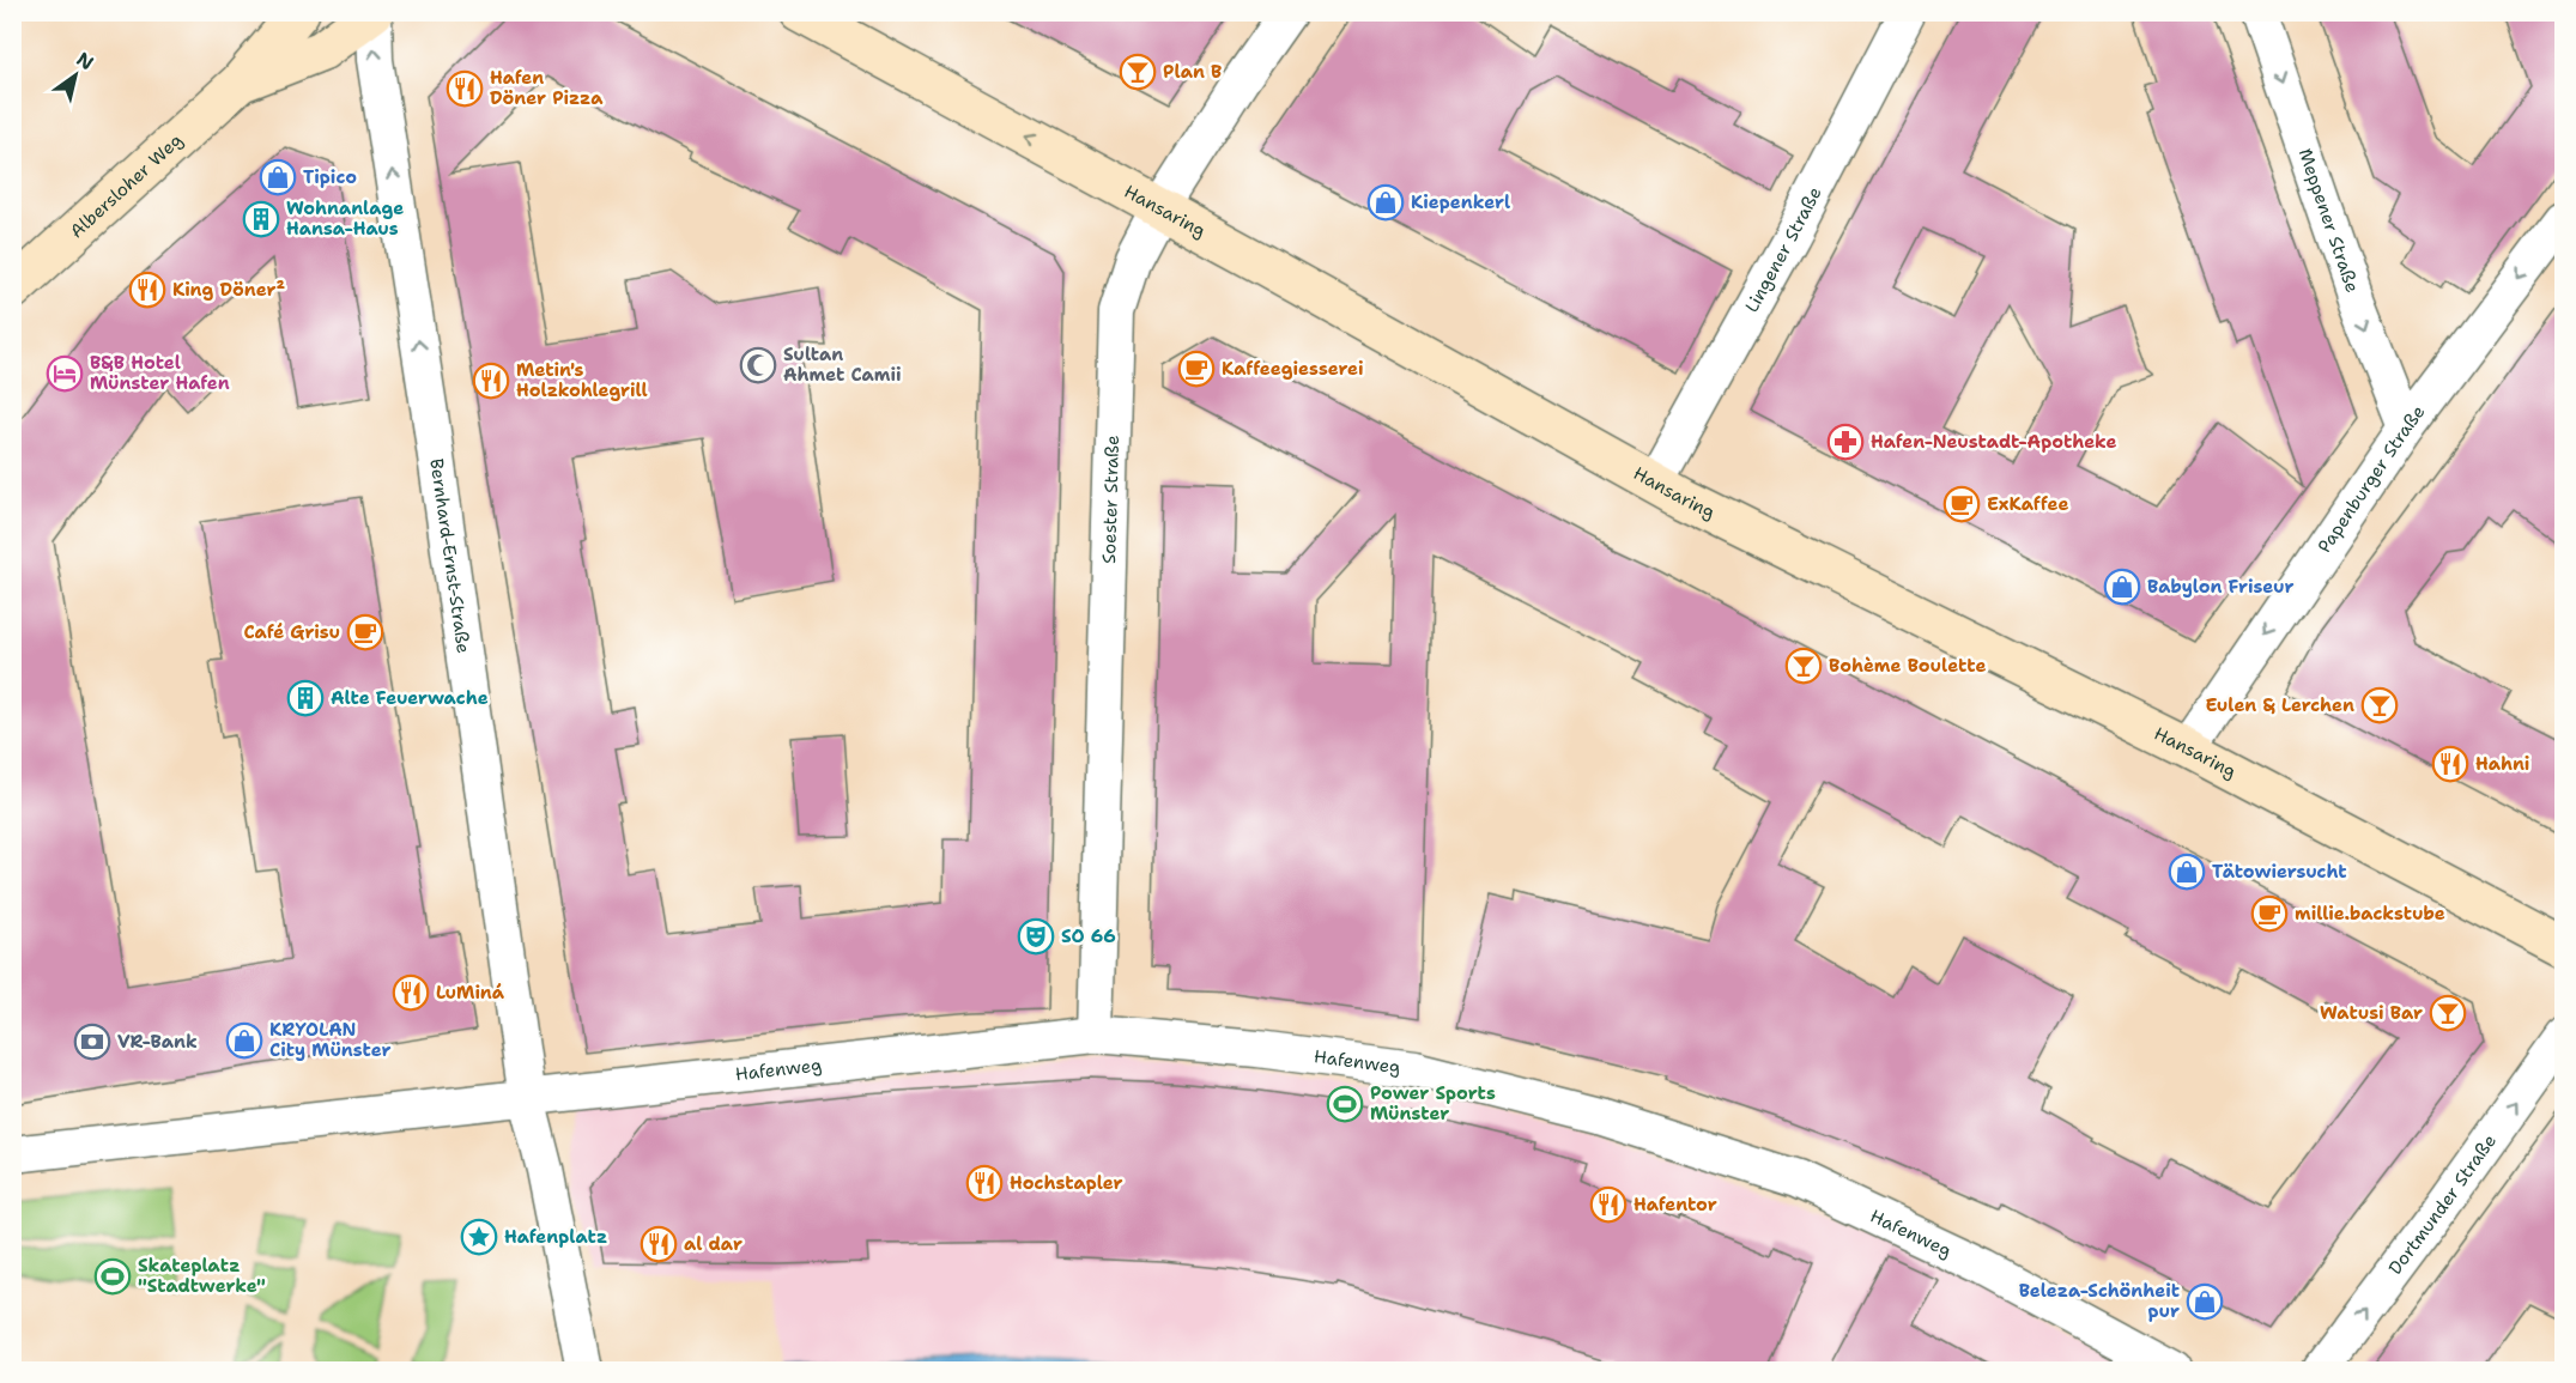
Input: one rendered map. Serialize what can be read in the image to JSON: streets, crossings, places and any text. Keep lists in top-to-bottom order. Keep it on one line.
{"streets":{"main road":["Albersloher Weg","Hansaring"],"street":["Meppener Straße","Lingener Straße","Papenburger Straße","Soester Straße","Bernhard-Ernst-Straße","Hafenweg","Dortmunder Straße"]},"crossings":[["Albersloher Weg","Bernhard-Ernst-Straße"],["Hansaring","Lingener Straße"],["Hansaring","Papenburger Straße"],["Hansaring","Soester Straße"],["Meppener Straße","Papenburger Straße"],["Soester Straße","Hafenweg"],["Bernhard-Ernst-Straße","Hafenweg"]],"one_way":["Meppener Straße","Papenburger Straße","Bernhard-Ernst-Straße","Dortmunder Straße"],"places":{"bar":["Plan B","Bohème Boulette","Eulen & Lerchen","Watusi Bar"],"restaurant":["Hafen Döner Pizza","King Döner²","Metin's Holzkohlegrill","Hahni","LuMiná","Hochstapler","Hafentor","al dar"],"shop":["Tipico","Kiepenkerl","Babylon Friseur","Tätowiersucht","KRYOLAN City Münster","Beleza-Schönheit pur"],"building":["Wohnanlage Hansa-Haus","Alte Feuerwache"],"mosque":["Sultan Ahmet Camii"],"cafe":["Kaffeegiesserei","ExKaffee","Café Grisu","millie.backstube"],"hotel":["B&B Hotel Münster Hafen"],"pharmacy":["Hafen-Neustadt-Apotheke"],"theatre":["SO 66"],"bank":["VR-Bank"],"sports":["Power Sports Münster","Skateplatz \"Stadtwerke\""],"place":["Hafenplatz"]},"north":"top right"}
